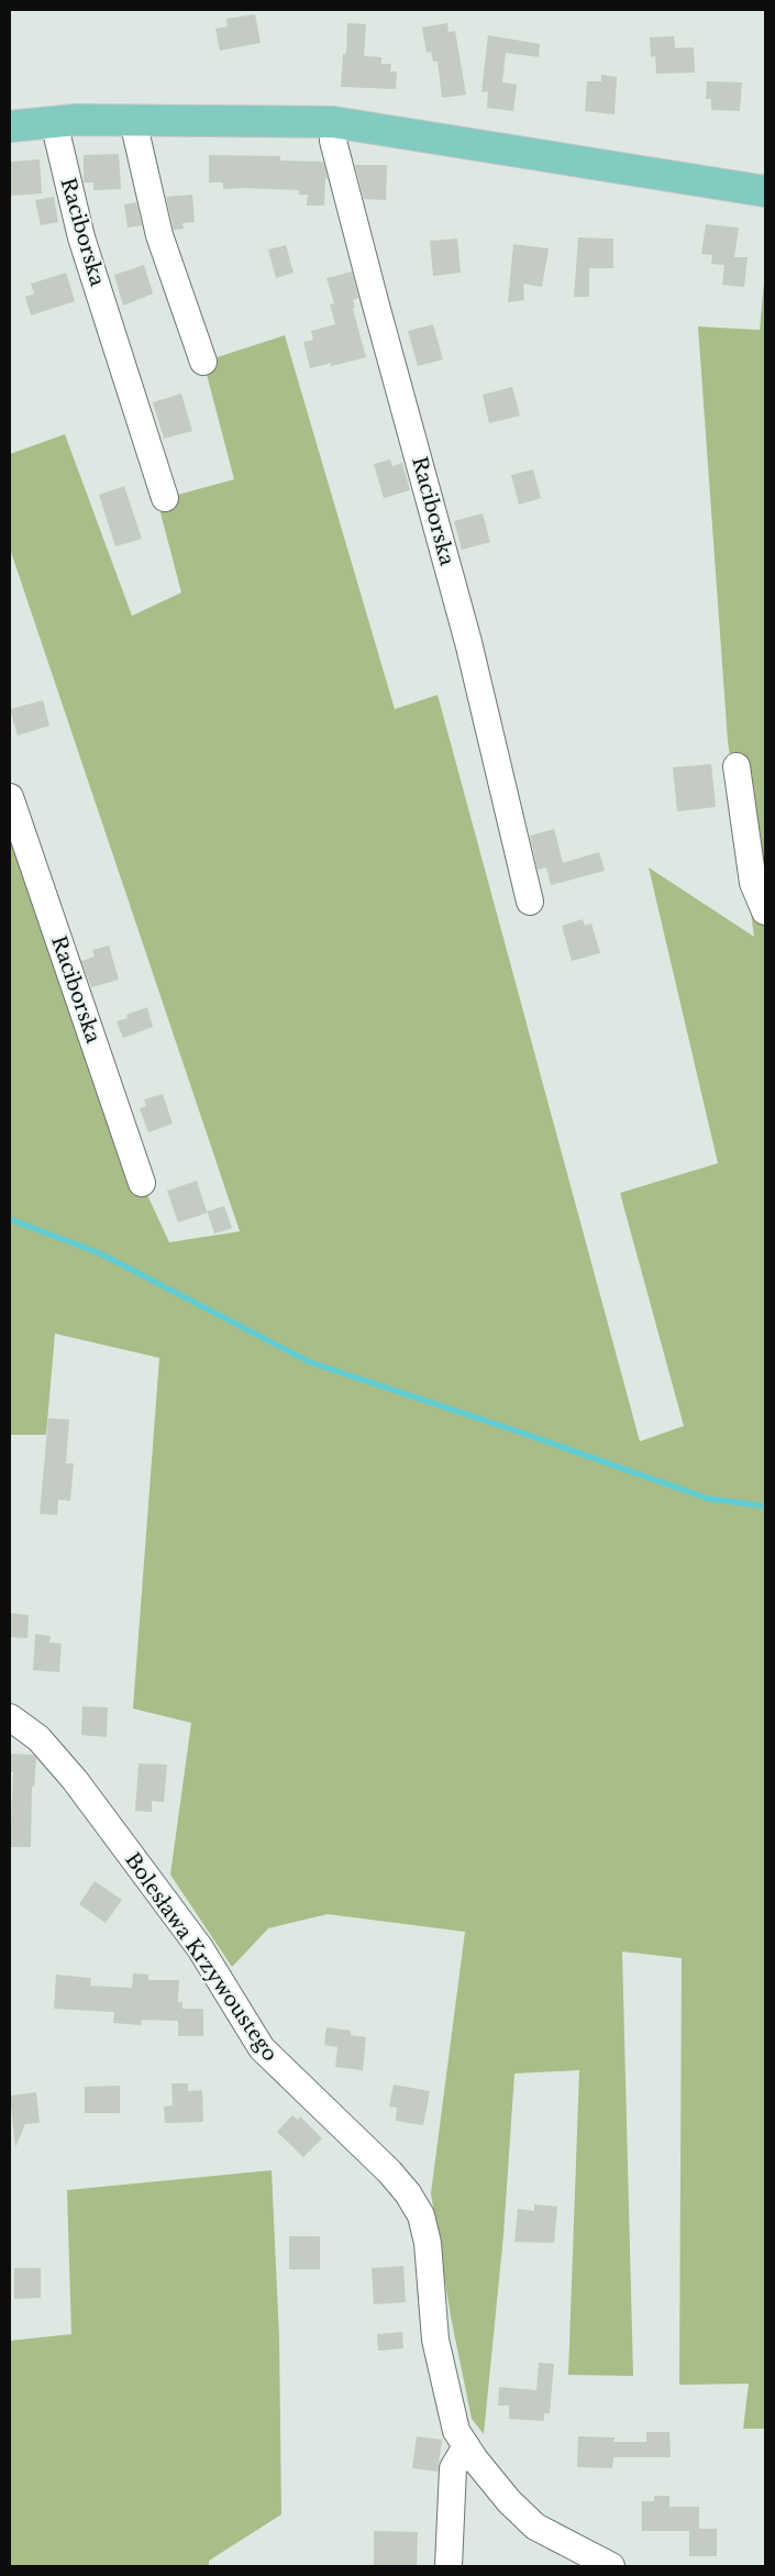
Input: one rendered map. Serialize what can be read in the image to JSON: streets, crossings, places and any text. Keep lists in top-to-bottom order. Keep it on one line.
{"streets":{"street":["Raciborska","Bolesława Krzywoustego"]}}
